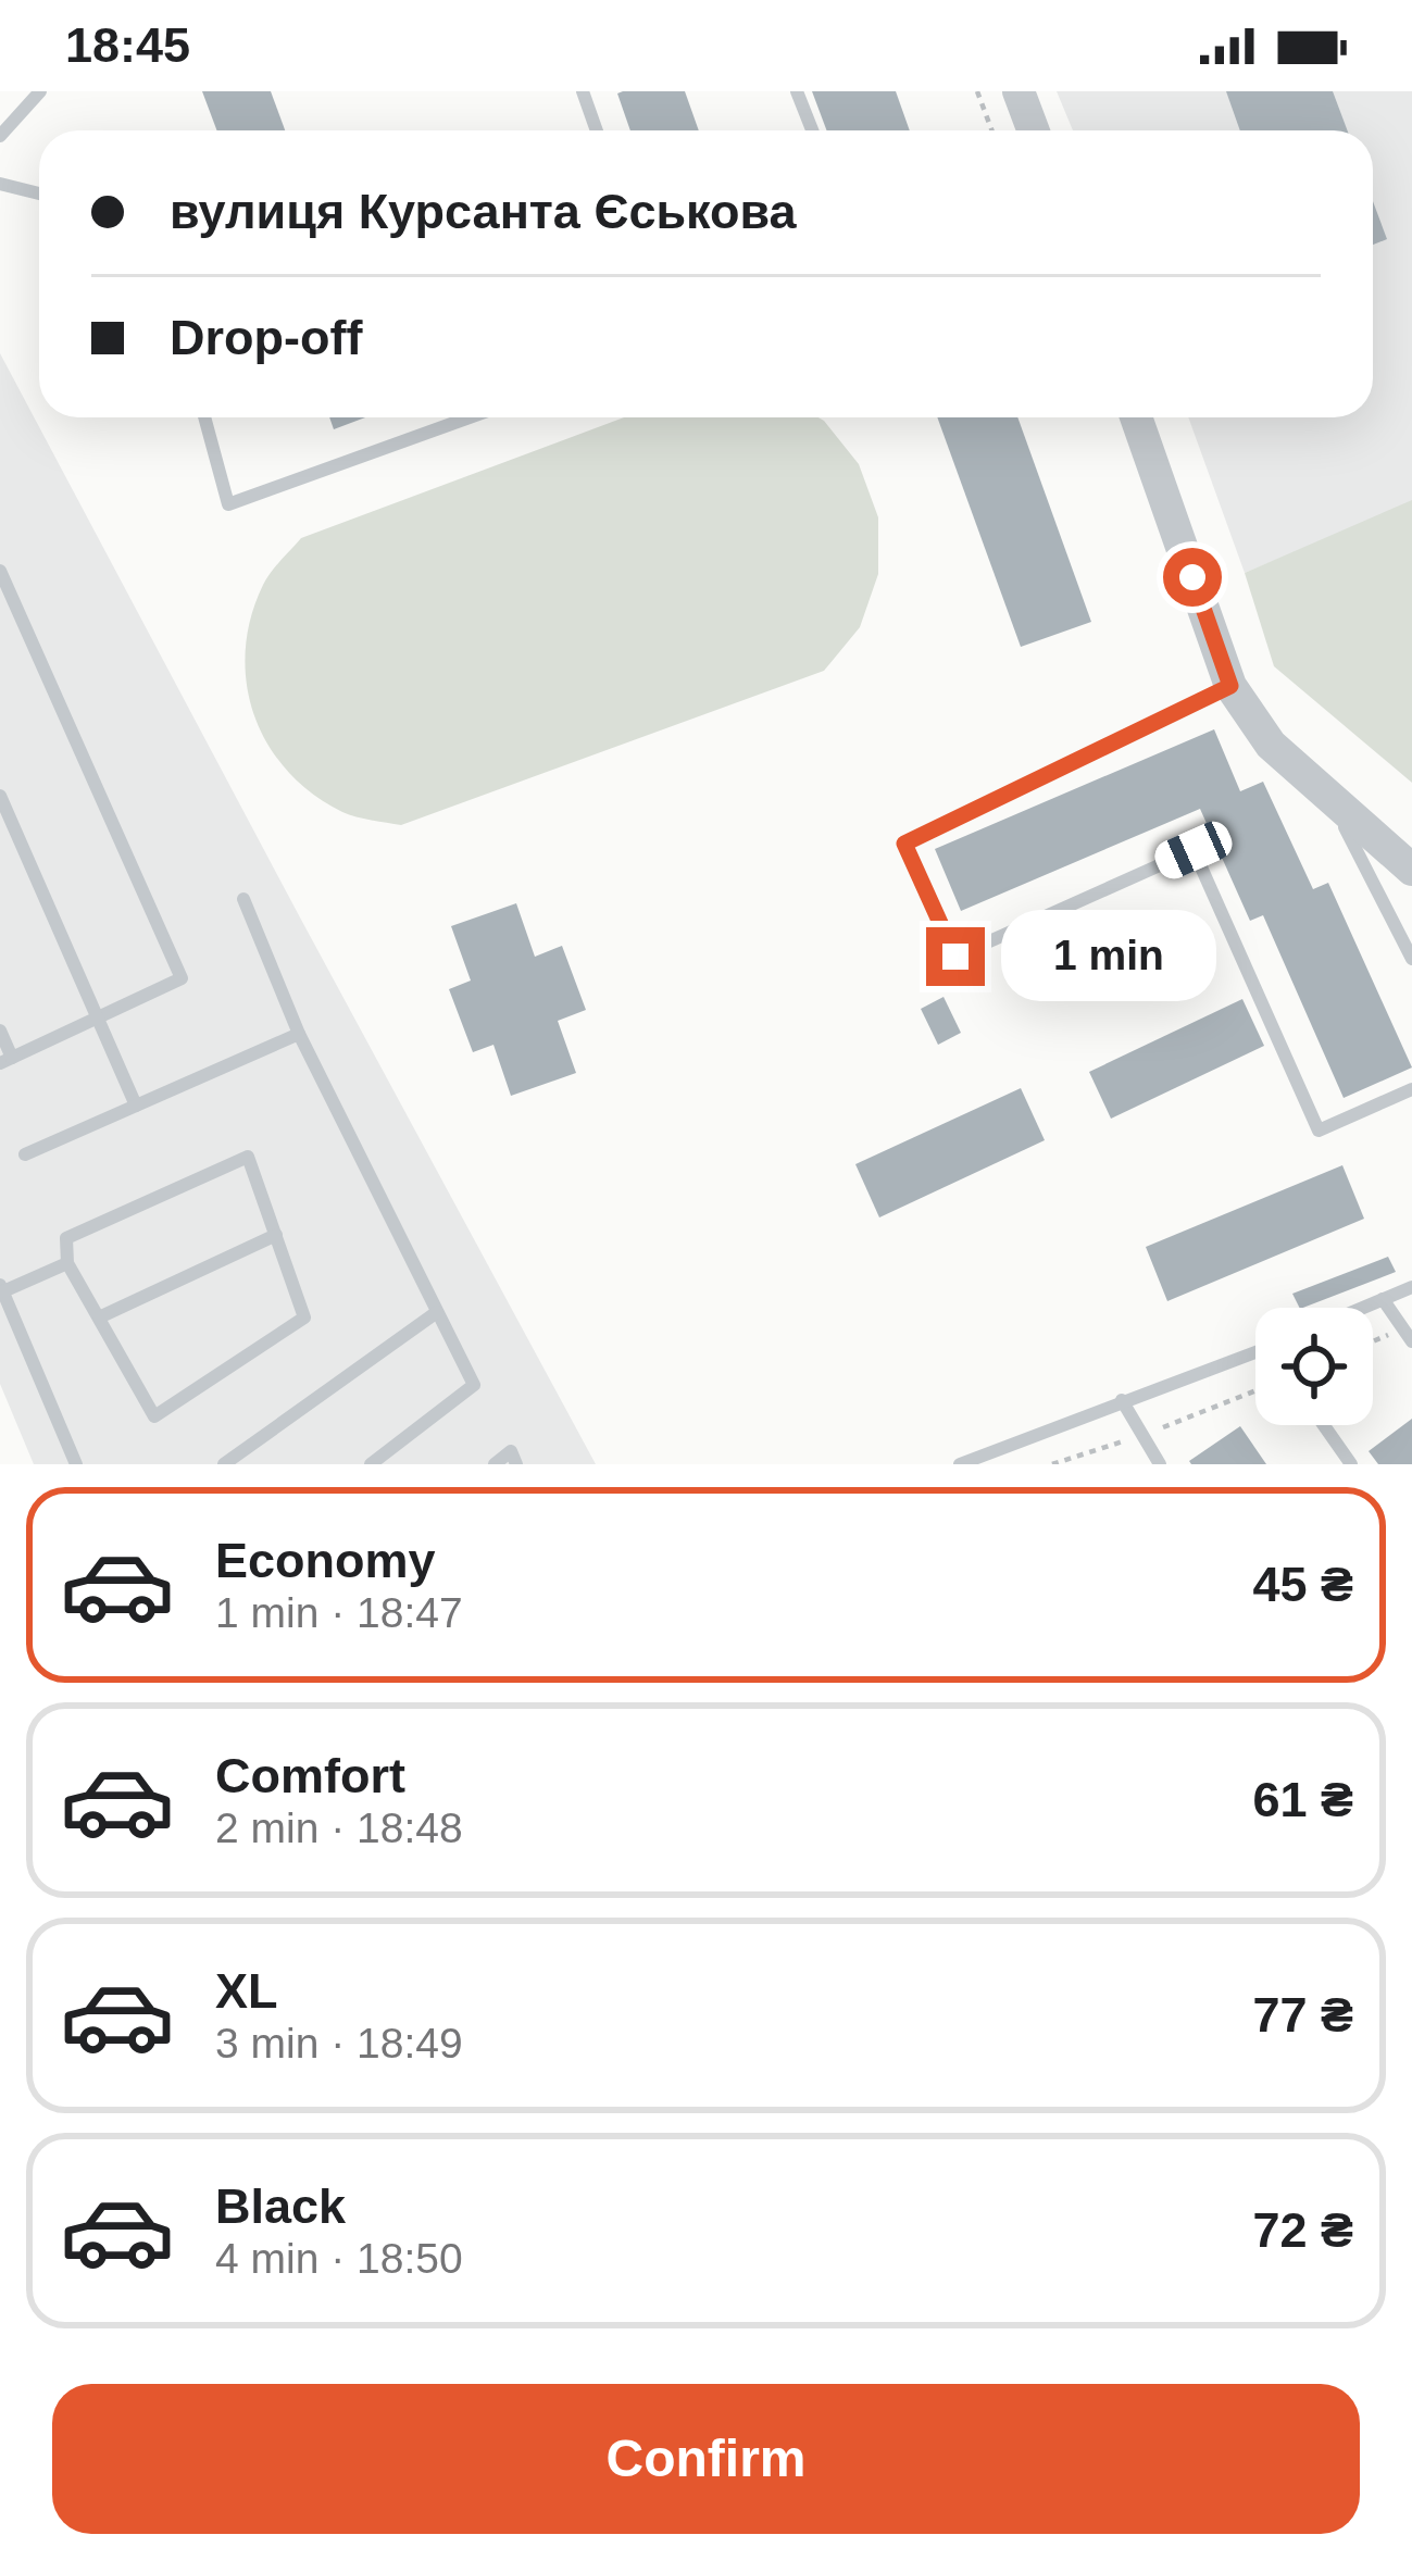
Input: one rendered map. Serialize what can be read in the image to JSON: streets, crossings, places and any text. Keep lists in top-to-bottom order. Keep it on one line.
{"page":{"status":"18:45","banner":["вулиця Курсанта Єськова","Drop-off"],"bubble":"1 min","list":[{"name":"Economy","note":"1 min · 18:47","value":"45 ₴"},{"name":"Comfort","note":"2 min · 18:48","value":"61 ₴"},{"name":"XL","note":"3 min · 18:49","value":"77 ₴"},{"name":"Black","note":"4 min · 18:50","value":"72 ₴"}],"buttons":"Confirm"}}
